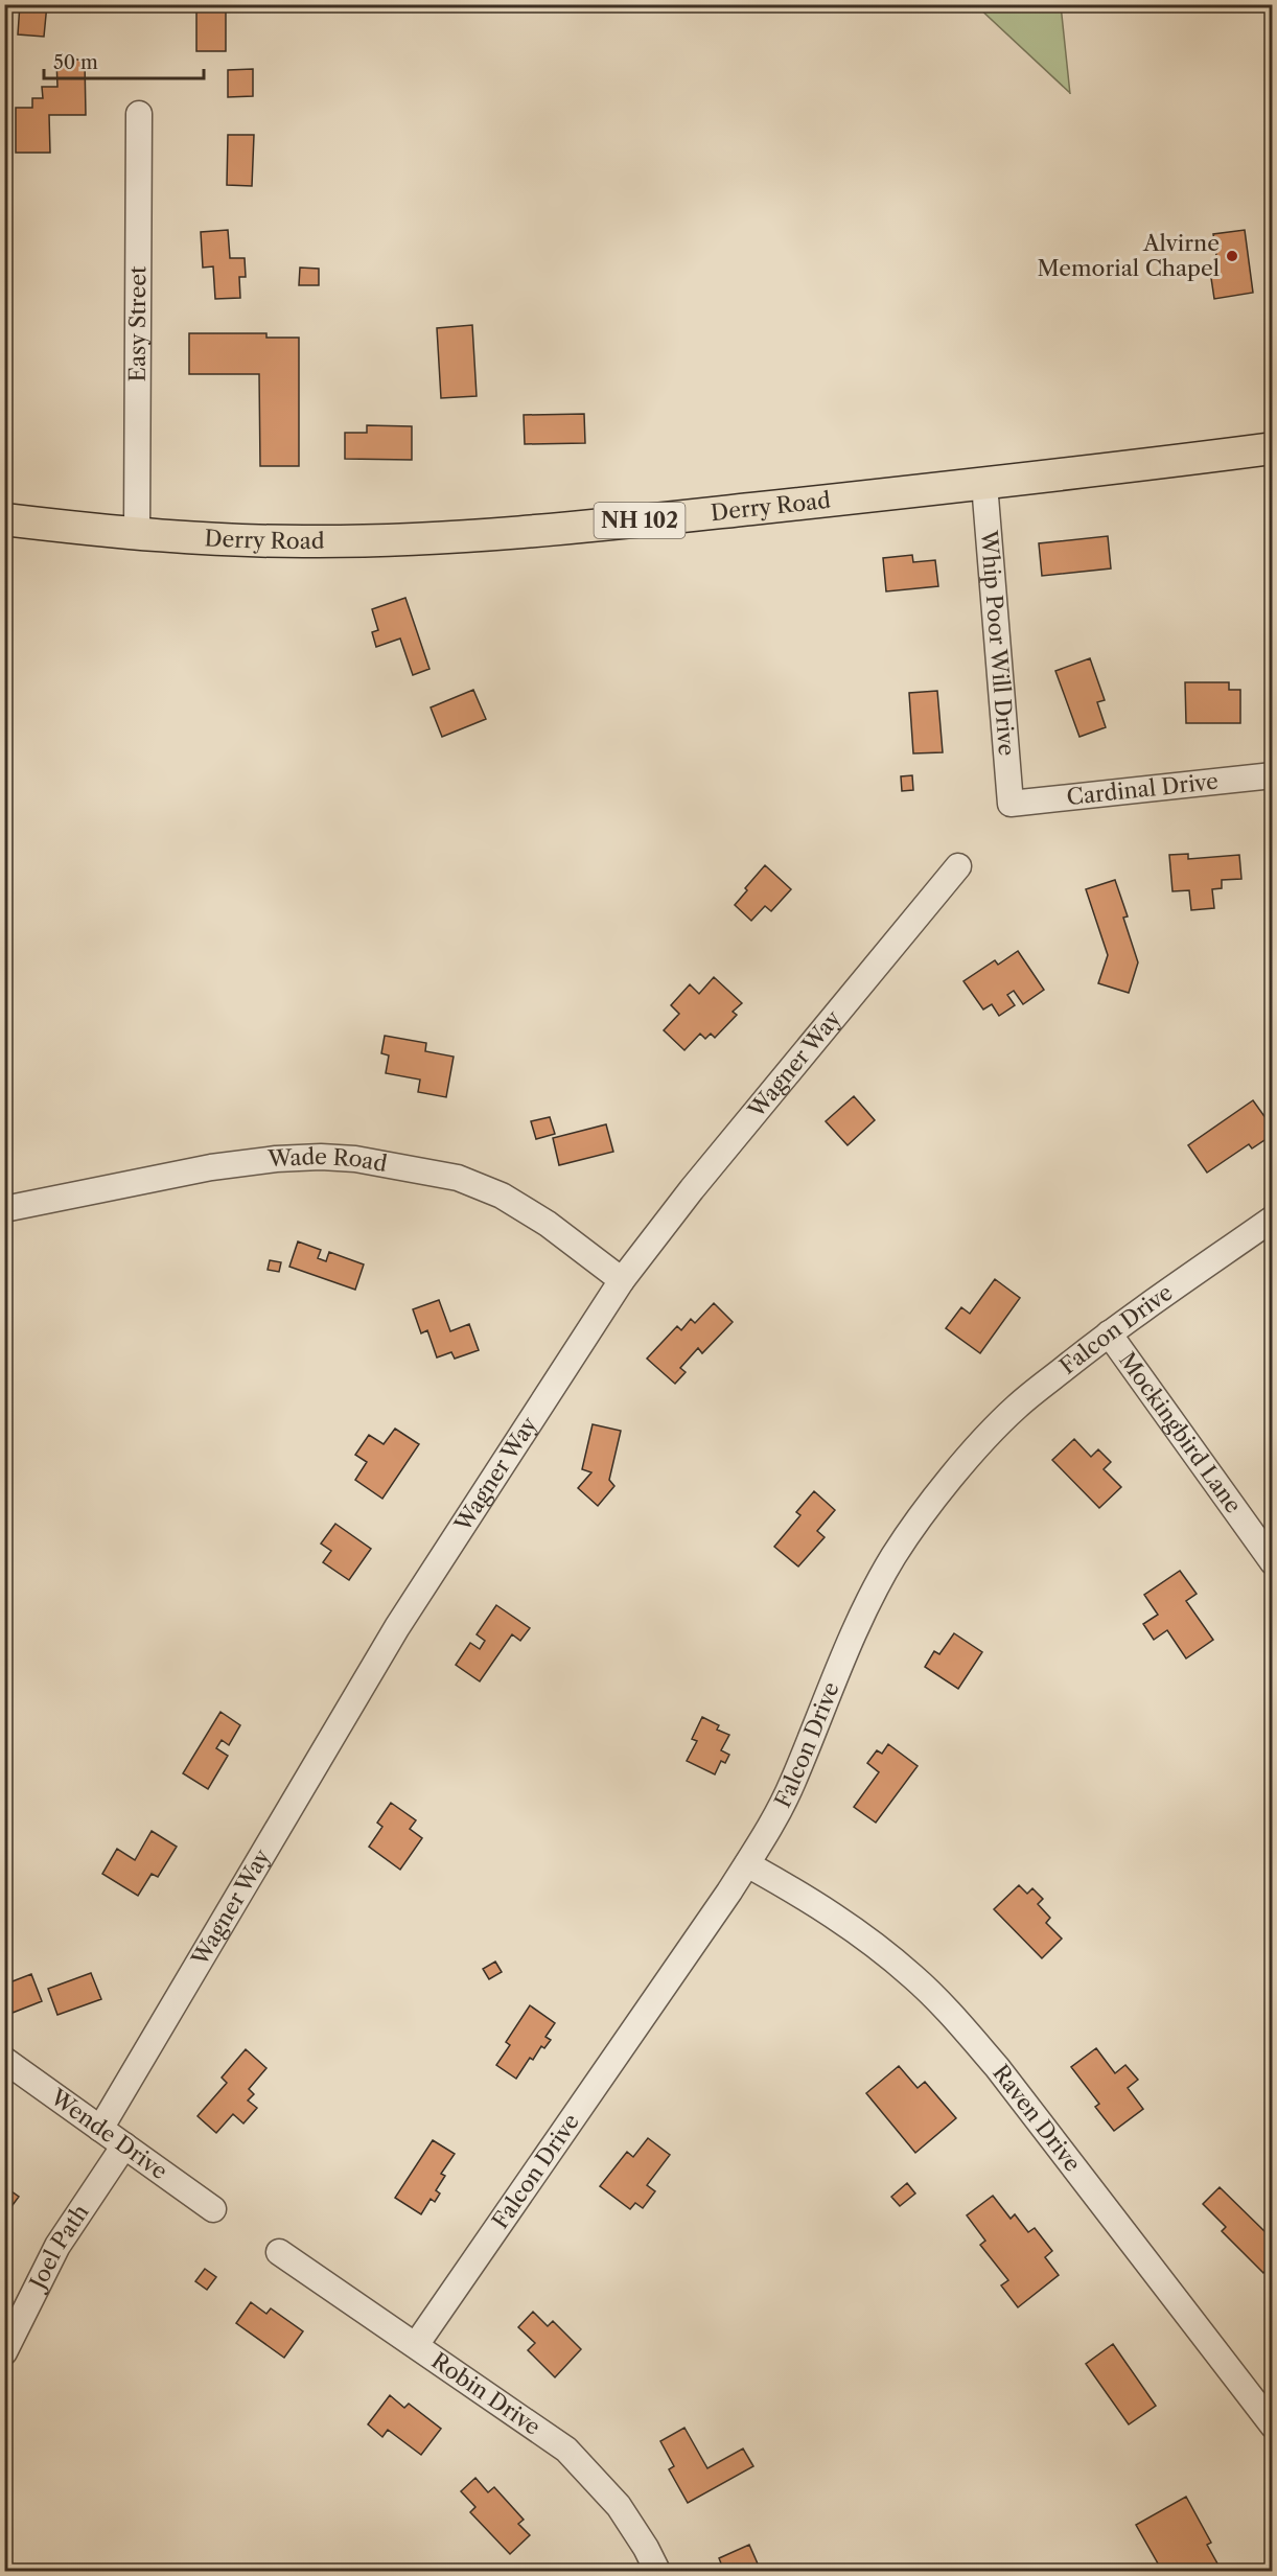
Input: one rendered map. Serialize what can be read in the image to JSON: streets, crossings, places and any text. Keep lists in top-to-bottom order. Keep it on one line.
{"streets":{"main road":["Derry Road","NH 102"],"street":["Easy Street","Whip Poor Will Drive","Cardinal Drive","Wagner Way","Wade Road","Falcon Drive","Mockingbird Lane","Raven Drive","Wende Drive","Joel Path","Robin Drive"]},"crossings":[["Easy Street","Derry Road"],["Derry Road","Whip Poor Will Drive"],["Whip Poor Will Drive","Cardinal Drive"],["Wagner Way","Wade Road"],["Wagner Way","Wende Drive"],["Falcon Drive","Mockingbird Lane"],["Falcon Drive","Raven Drive"],["Falcon Drive","Robin Drive"],["Wende Drive","Joel Path"]],"places":["Alvirne Memorial Chapel"],"scale_bar":"50 m"}
